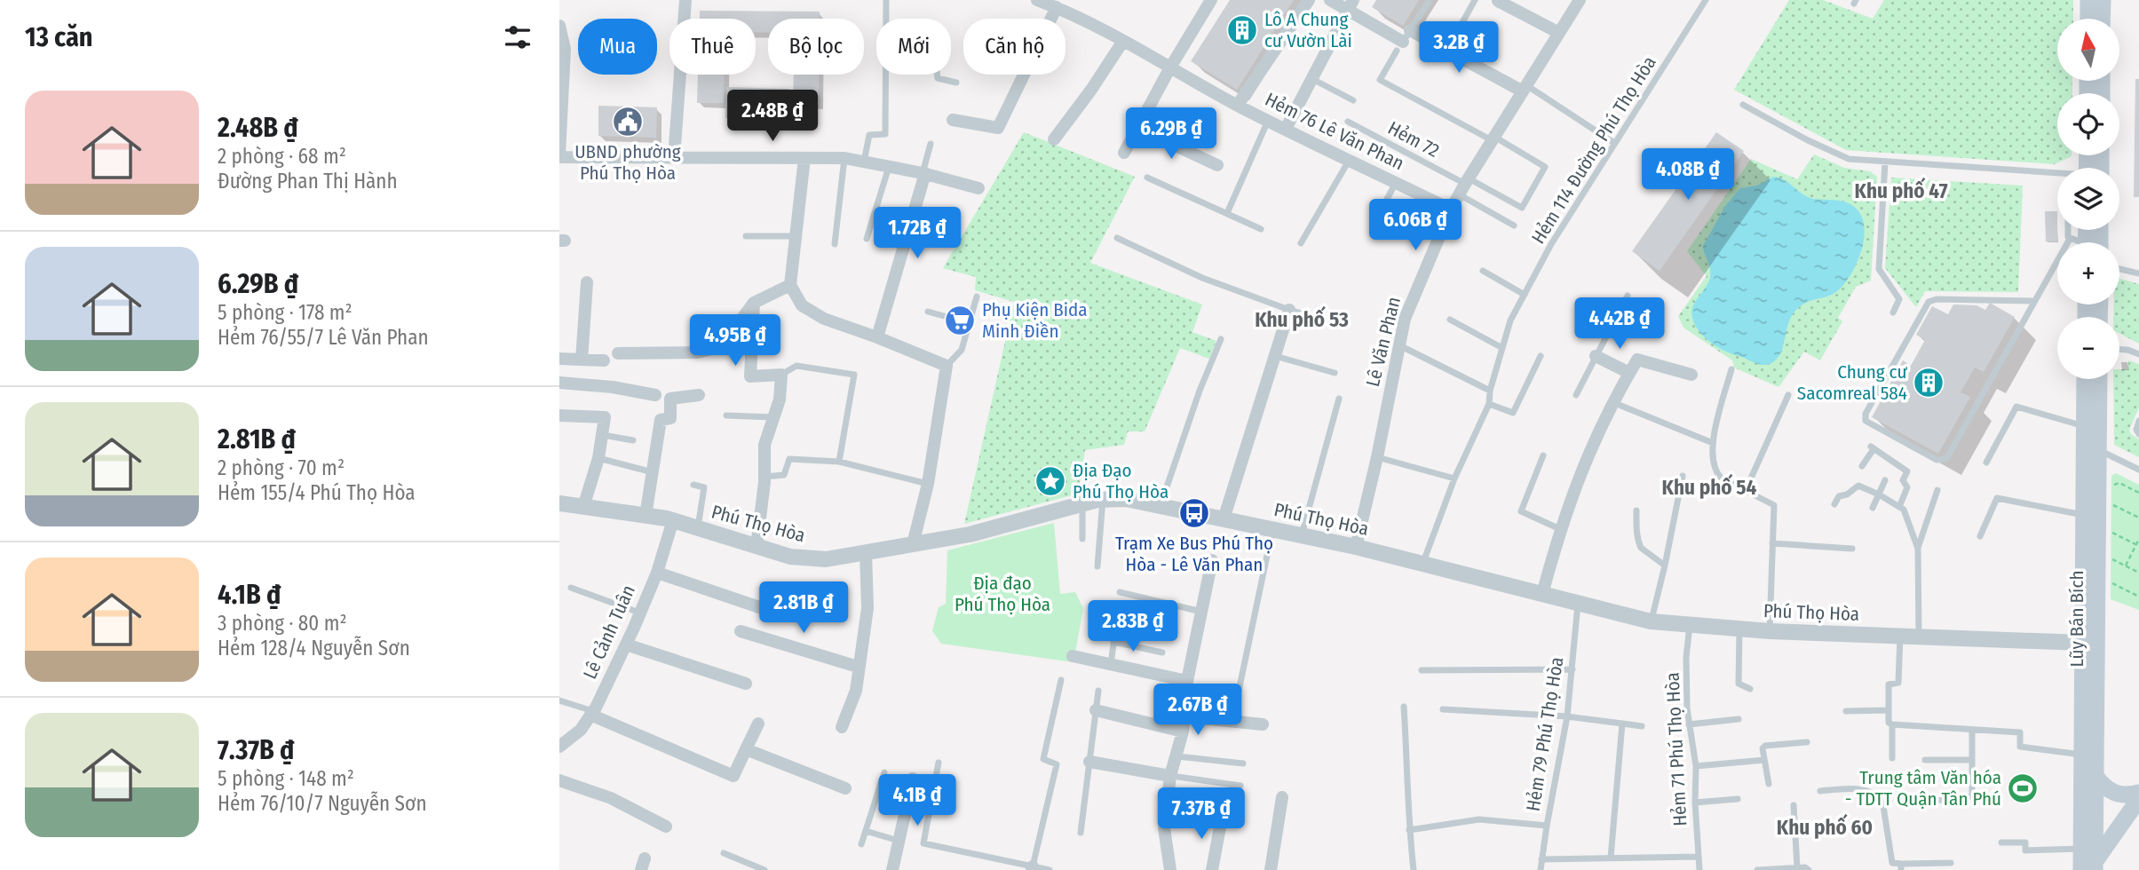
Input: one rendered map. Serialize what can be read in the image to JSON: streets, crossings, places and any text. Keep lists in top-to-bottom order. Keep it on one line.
{"streets":{"main road":["Lũy Bán Bích"],"street":["Hẻm 76 Lê Văn Phan","Lê Văn Phan","Phú Thọ Hòa","Lê Cảnh Tuân"],"lane":["Hẻm 72","Hẻm 114 Đường Phú Thọ Hòa","Hẻm 79 Phú Thọ Hòa","Hẻm 71 Phú Thọ Hòa"]},"crossings":[["Hẻm 76 Lê Văn Phan","Lê Văn Phan"],["Hẻm 72","Lê Văn Phan"],["Hẻm 114 Đường Phú Thọ Hòa","Phú Thọ Hòa"],["Lê Văn Phan","Phú Thọ Hòa"],["Phú Thọ Hòa","Lũy Bán Bích"],["Phú Thọ Hòa","Lê Cảnh Tuân"],["Phú Thọ Hòa","Hẻm 79 Phú Thọ Hòa"],["Phú Thọ Hòa","Hẻm 71 Phú Thọ Hòa"]],"districts":["Khu phố 47","Khu phố 53","Khu phố 54","Khu phố 60"],"parks":["Địa đạo Phú Thọ Hòa"],"places":{"building":["Lô A Chung cư Vườn Lài","Chung cư Sacomreal 584"],"public building":["UBND phường Phú Thọ Hòa"],"supermarket":["Phụ Kiện Bida Minh Điền"],"place":["Địa Đạo Phú Thọ Hòa"],"bus stop":["Trạm Xe Bus Phú Thọ Hòa - Lê Văn Phan"],"sports":["Trung tâm Văn hóa - TDTT Quận Tân Phú"]},"north":"top","page":{"heading":"13 căn","map_buttons":["+","−"],"chip":["Mua","Thuê","Bộ lọc","Mới","Căn hộ"],"price":["3.2B ₫","2.48B ₫","6.29B ₫","4.08B ₫","6.06B ₫","1.72B ₫","4.42B ₫","4.95B ₫","2.81B ₫","2.83B ₫","2.67B ₫","4.1B ₫","7.37B ₫"],"list":[{"name":"2.48B ₫","note":"2 phòng · 68 m² · Đường Phan Thị Hành"},{"name":"6.29B ₫","note":"5 phòng · 178 m² · Hẻm 76/55/7 Lê Văn Phan"},{"name":"2.81B ₫","note":"2 phòng · 70 m² · Hẻm 155/4 Phú Thọ Hòa"},{"name":"4.1B ₫","note":"3 phòng · 80 m² · Hẻm 128/4 Nguyễn Sơn"},{"name":"7.37B ₫","note":"5 phòng · 148 m² · Hẻm 76/10/7 Nguyễn Sơn"}]}}
